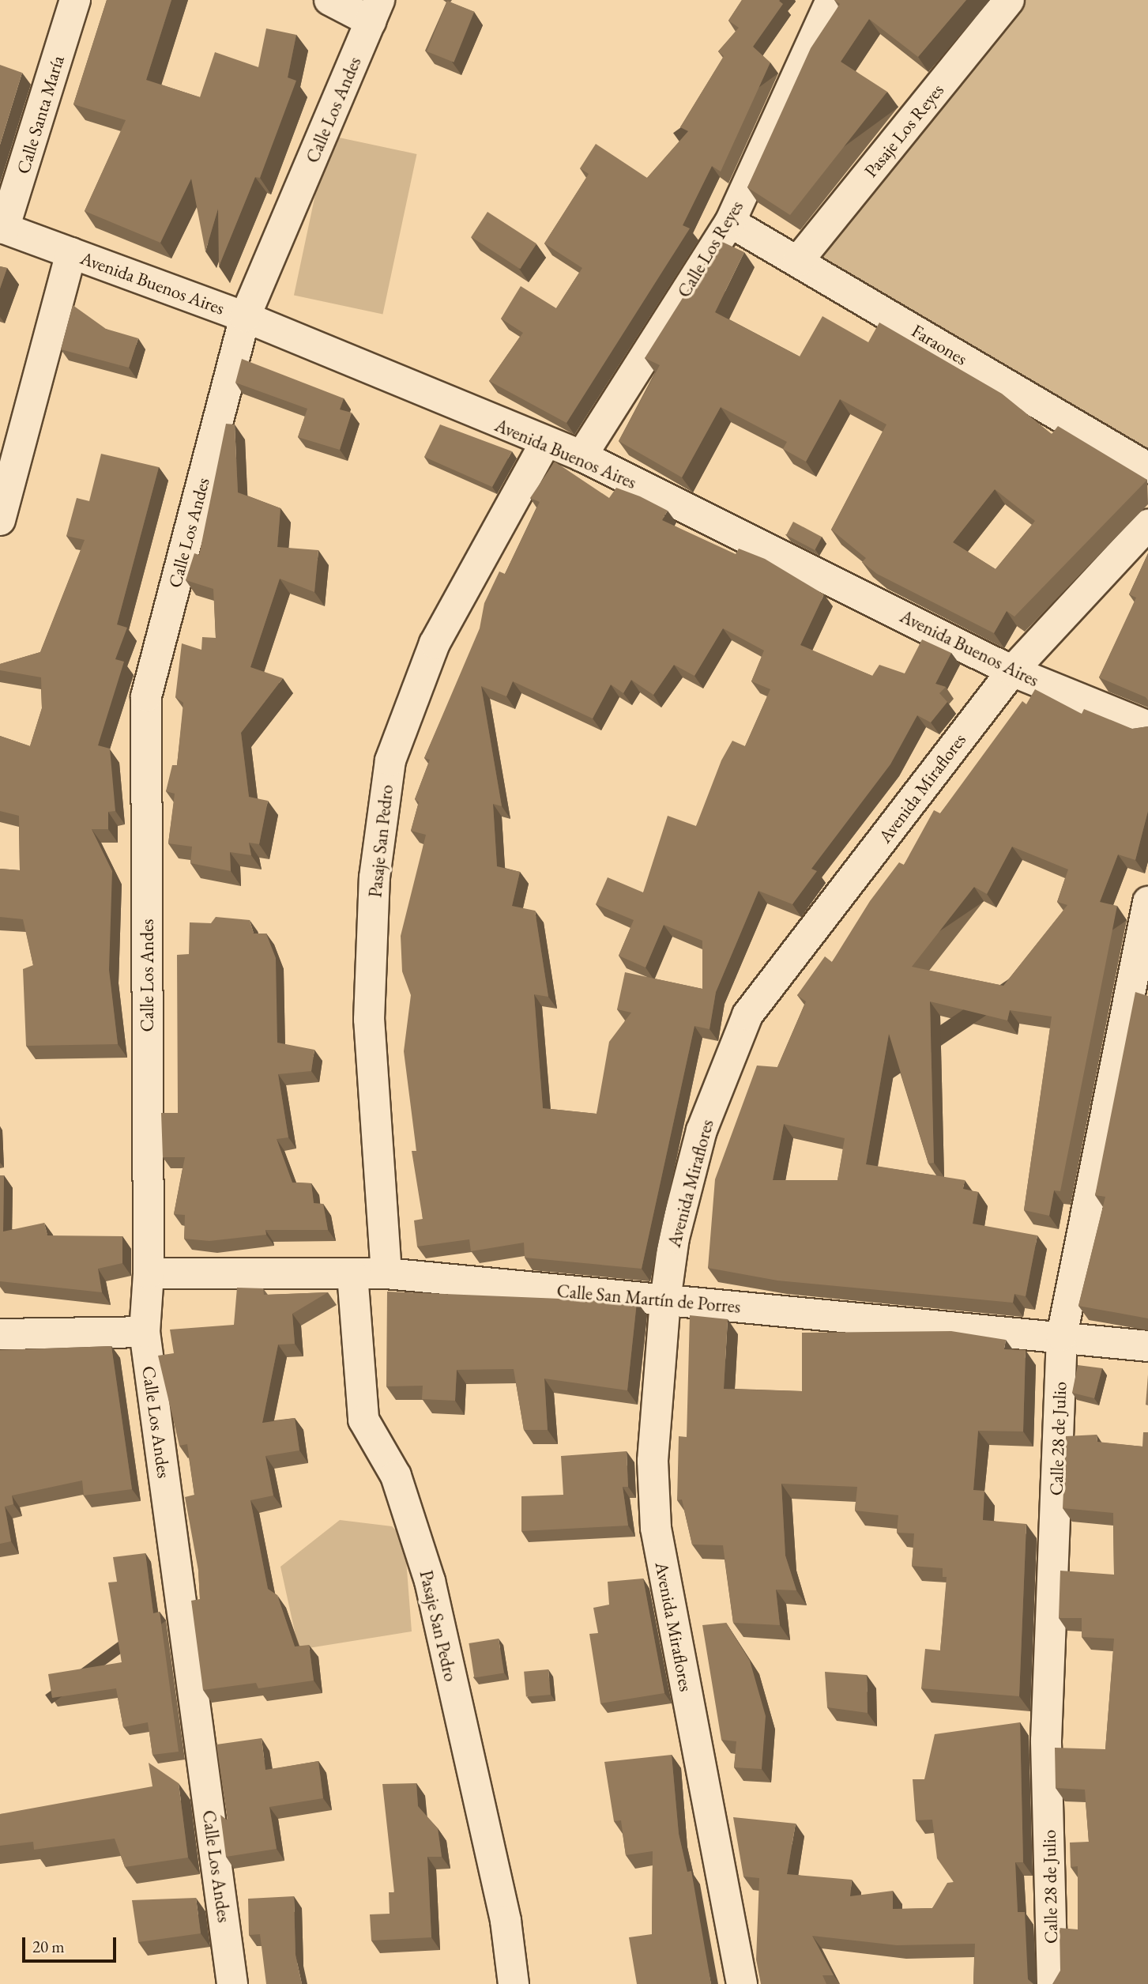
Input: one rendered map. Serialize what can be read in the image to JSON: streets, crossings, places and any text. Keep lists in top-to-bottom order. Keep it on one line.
{"streets":{"street":["Calle Los Andes","Calle Santa María","Pasaje Los Reyes","Calle Los Reyes","Avenida Buenos Aires","Faraones","Avenida Miraflores","Pasaje San Pedro","Calle San Martín de Porres","Calle 28 de Julio"]},"crossings":[["Calle Los Andes","Avenida Buenos Aires"],["Calle Los Andes","Calle San Martín de Porres"],["Calle Santa María","Avenida Buenos Aires"],["Pasaje Los Reyes","Faraones"],["Calle Los Reyes","Avenida Buenos Aires"],["Calle Los Reyes","Faraones"],["Avenida Buenos Aires","Avenida Miraflores"],["Avenida Buenos Aires","Pasaje San Pedro"],["Avenida Miraflores","Calle San Martín de Porres"],["Pasaje San Pedro","Calle San Martín de Porres"],["Calle San Martín de Porres","Calle 28 de Julio"]],"scale_bar":"20 m"}
